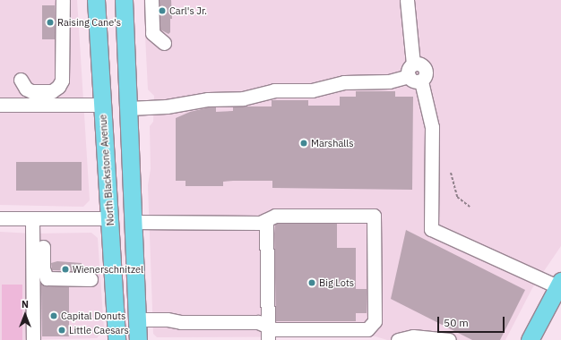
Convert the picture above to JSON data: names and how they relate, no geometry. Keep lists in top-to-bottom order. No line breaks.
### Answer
{"streets":{"main road":["North Blackstone Avenue"]},"places":["Carl's Jr.","Raising Cane's","Marshalls","Wienerschnitzel","Big Lots","Capital Donuts","Little Caesars"],"scale_bar":"50 m","north":"top"}
